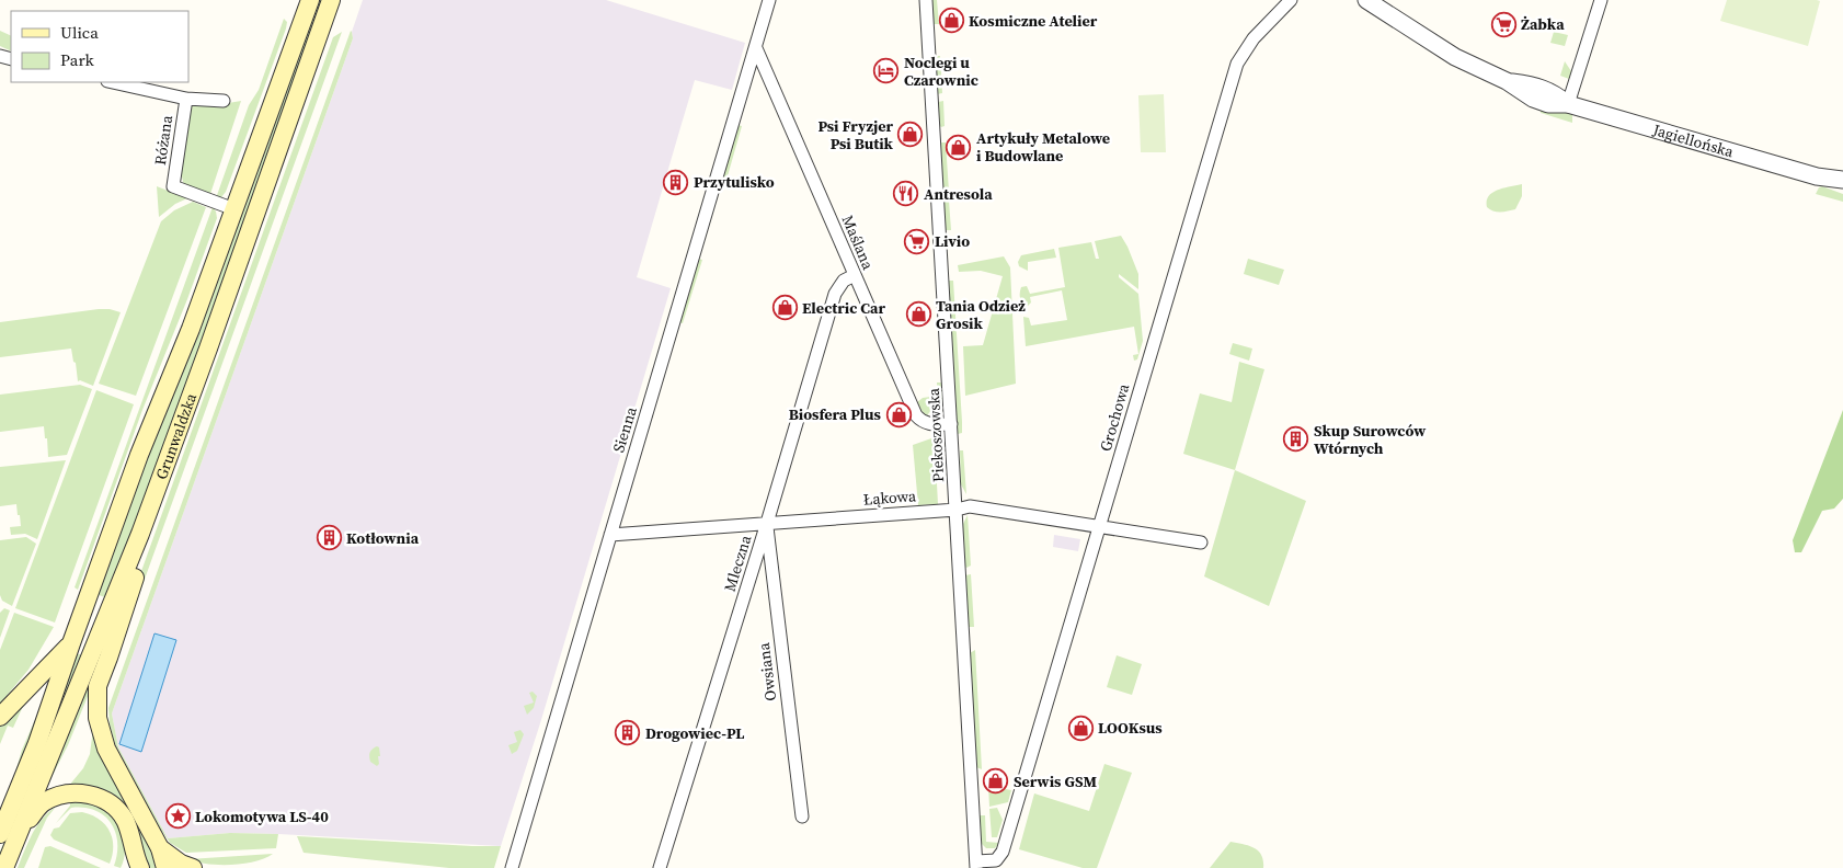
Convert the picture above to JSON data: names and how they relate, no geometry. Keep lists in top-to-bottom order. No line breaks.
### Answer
{"streets":{"main road":["Grunwaldzka"],"street":["Różana","Jagiellońska","Maślana","Grochowa","Sienna","Piekoszowska","Łąkowa","Mleczna","Owsiana"]},"crossings":[["Różana","Grunwaldzka"],["Maślana","Sienna"],["Maślana","Piekoszowska"],["Maślana","Mleczna"],["Grochowa","Piekoszowska"],["Grochowa","Łąkowa"],["Sienna","Łąkowa"],["Piekoszowska","Łąkowa"],["Łąkowa","Mleczna"],["Łąkowa","Owsiana"],["Mleczna","Owsiana"]],"places":{"shop":["Kosmiczne Atelier","Psi Fryzjer Psi Butik","Artykuły Metalowe i Budowlane","Electric Car","Tania Odzież Grosik","Biosfera Plus","LOOKsus","Serwis GSM"],"supermarket":["Żabka","Livio"],"hotel":["Noclegi u Czarownic"],"building":["Przytulisko","Skup Surowców Wtórnych","Kotłownia","Drogowiec-PL"],"restaurant":["Antresola"],"place":["Lokomotywa LS-40"]},"legend":["Ulica","Park"]}
